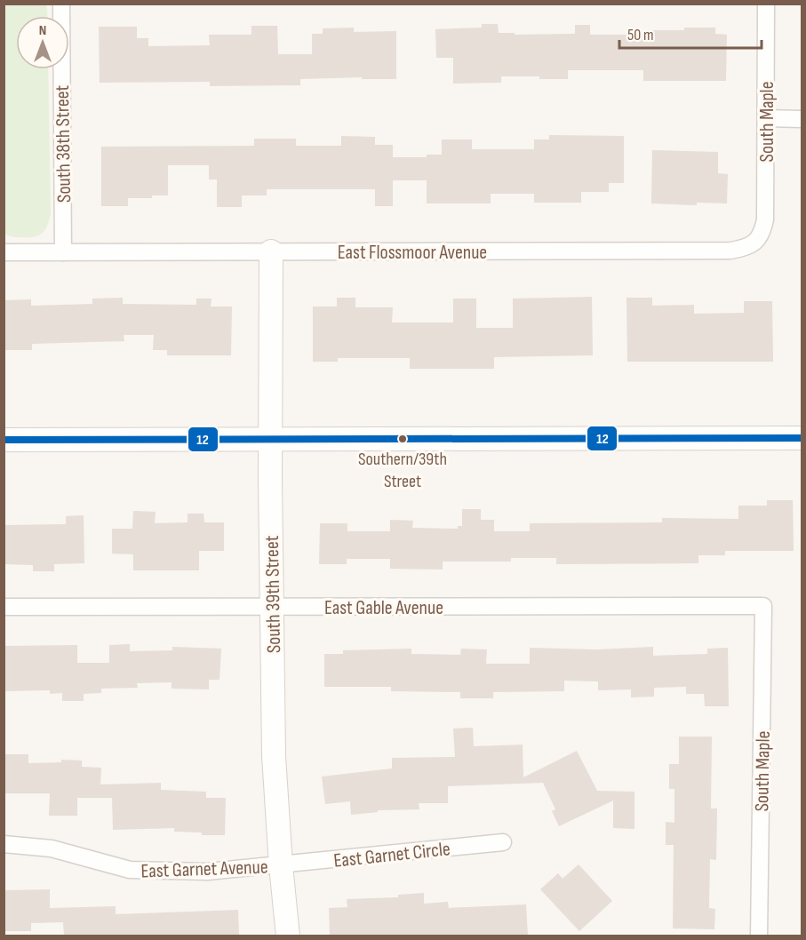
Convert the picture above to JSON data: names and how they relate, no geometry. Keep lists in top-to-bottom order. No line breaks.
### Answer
{"streets":{"main road":["South 39th Street"],"street":["South Maple","South 38th Street","East Flossmoor Avenue","East Gable Avenue","East Garnet Circle","East Garnet Avenue"]},"crossings":[["South Maple","East Flossmoor Avenue"],["South Maple","East Gable Avenue"],["South 38th Street","East Flossmoor Avenue"],["East Flossmoor Avenue","South 39th Street"],["South 39th Street","East Gable Avenue"],["South 39th Street","East Garnet Circle"],["South 39th Street","East Garnet Avenue"],["East Garnet Circle","East Garnet Avenue"]],"places":["Southern/39th Street"],"lines":["transit line 12"],"scale_bar":"50 m","north":"top"}
